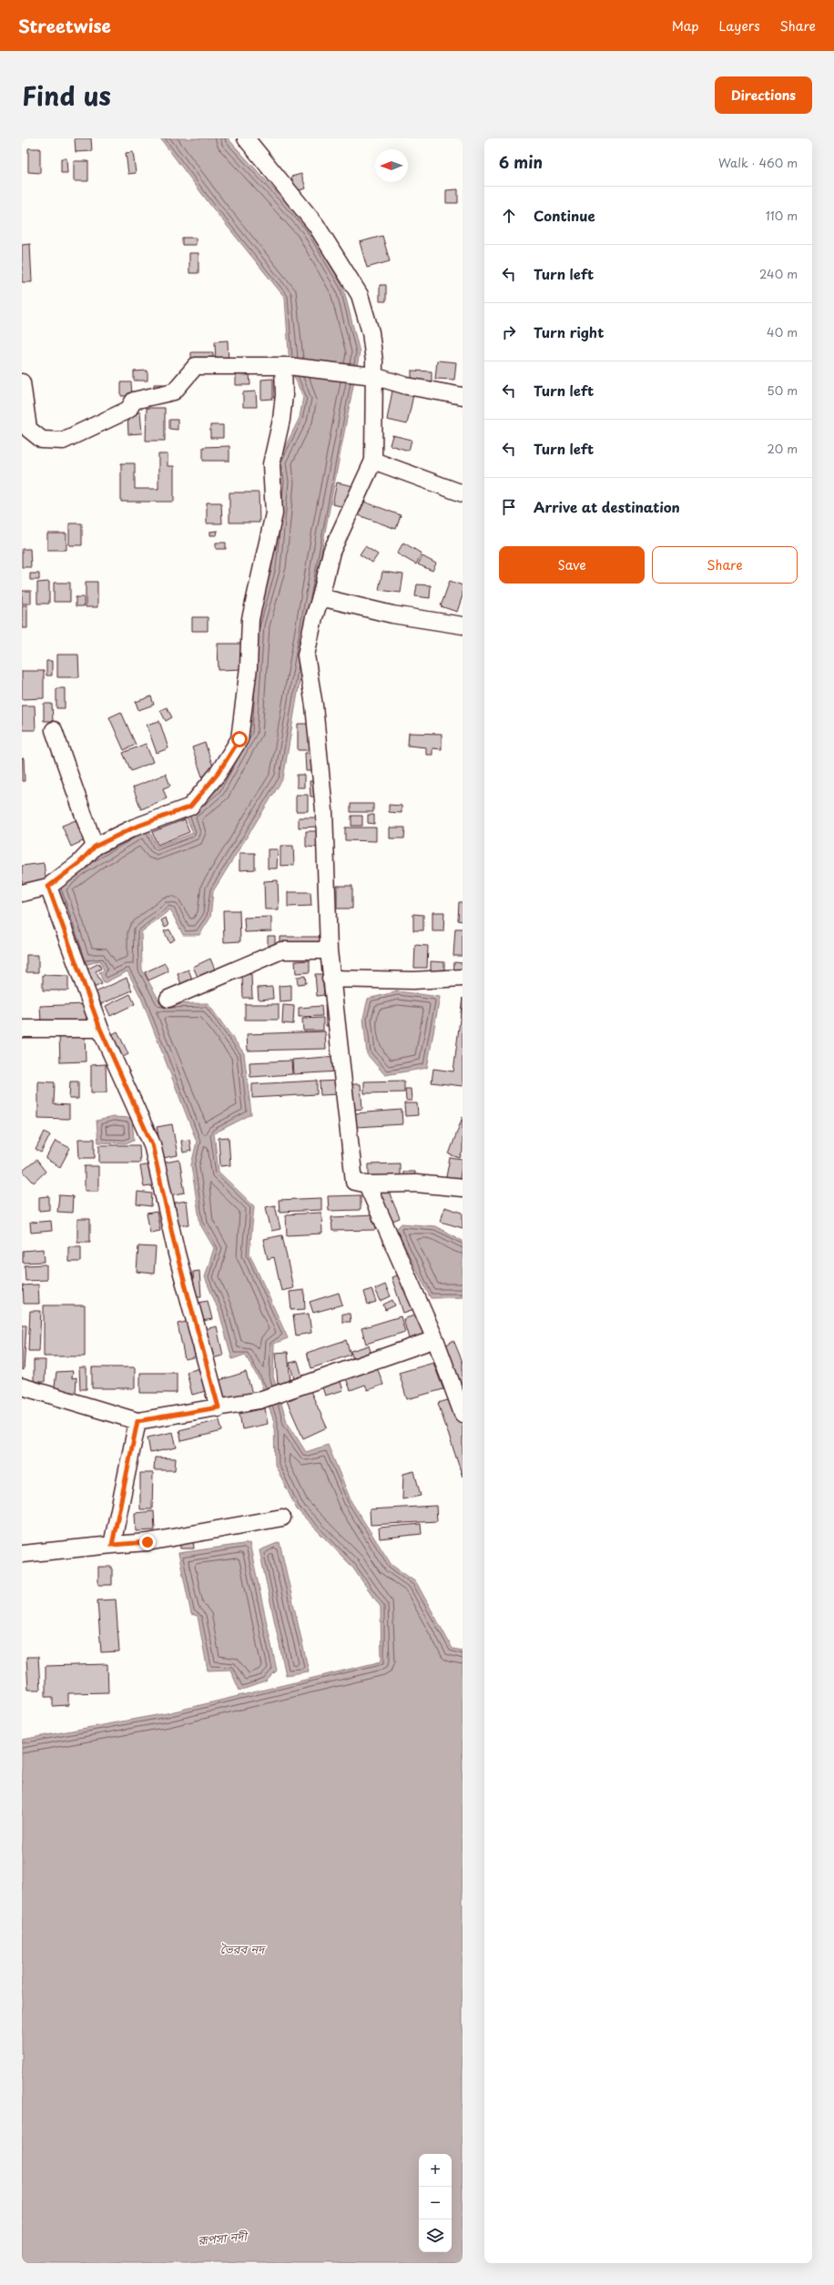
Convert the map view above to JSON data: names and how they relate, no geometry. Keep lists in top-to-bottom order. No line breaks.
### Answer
{"water":["ভৈরব নদ","রূপসা নদী"],"north":"left","page":{"header":"Streetwise","nav":["Map","Layers","Share"],"title":"Find us","buttons":["Directions",["Save","Share"]],"heading":["6 min","Walk · 460 m"],"list":[["Continue","110 m"],["Turn left","240 m"],["Turn right","40 m"],["Turn left","50 m"],["Turn left","20 m"],"Arrive at destination"],"map_buttons":["+","−"]}}
